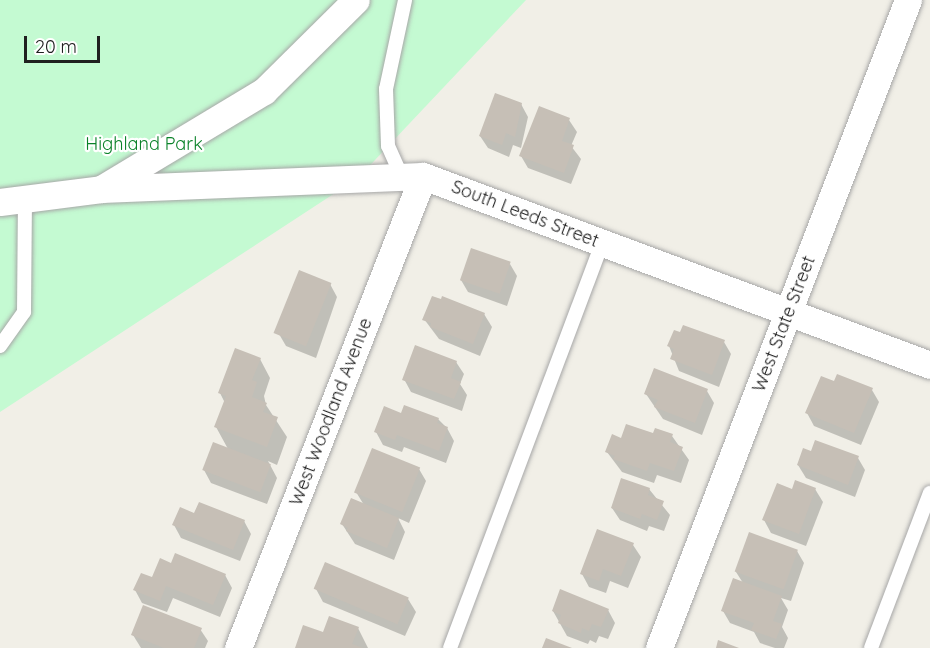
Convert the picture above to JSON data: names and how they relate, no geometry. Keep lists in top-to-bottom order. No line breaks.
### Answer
{"streets":{"street":["South Leeds Street","West State Street","West Woodland Avenue"]},"crossings":[["South Leeds Street","West State Street"],["South Leeds Street","West Woodland Avenue"]],"parks":["Highland Park"],"scale_bar":"20 m"}
